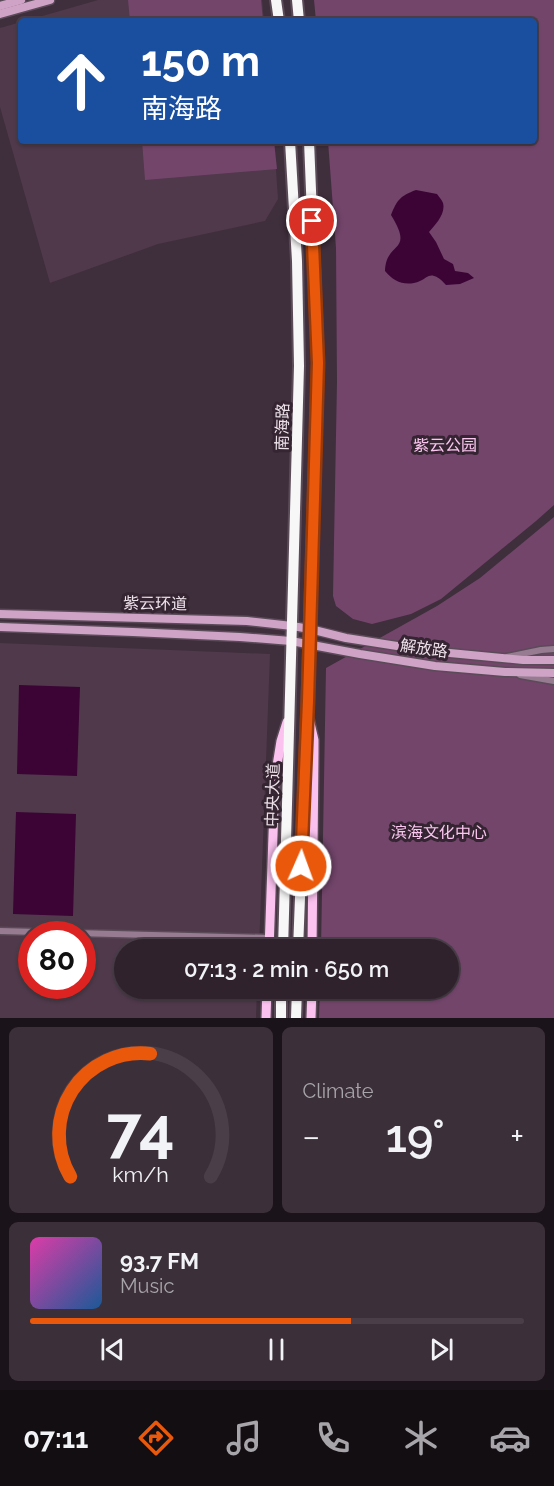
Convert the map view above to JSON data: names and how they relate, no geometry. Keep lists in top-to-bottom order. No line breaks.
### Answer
{"streets":{"highway":["南海路","中央大道"],"street":["紫云环道","解放路"]},"crossings":[["南海路","紫云环道"],["南海路","解放路"],["南海路","中央大道"],["紫云环道","解放路"]],"parks":["紫云公园","滨海文化中心"],"page":{"turn":["150 m","南海路"],"limit":"80","trip":"07:13 · 2 min · 650 m","tile":"Climate","heat":["−","19°","+"],"song":["93.7 FM","Music"],"tabs":"07:11","gauge":["74","km/h"]}}
